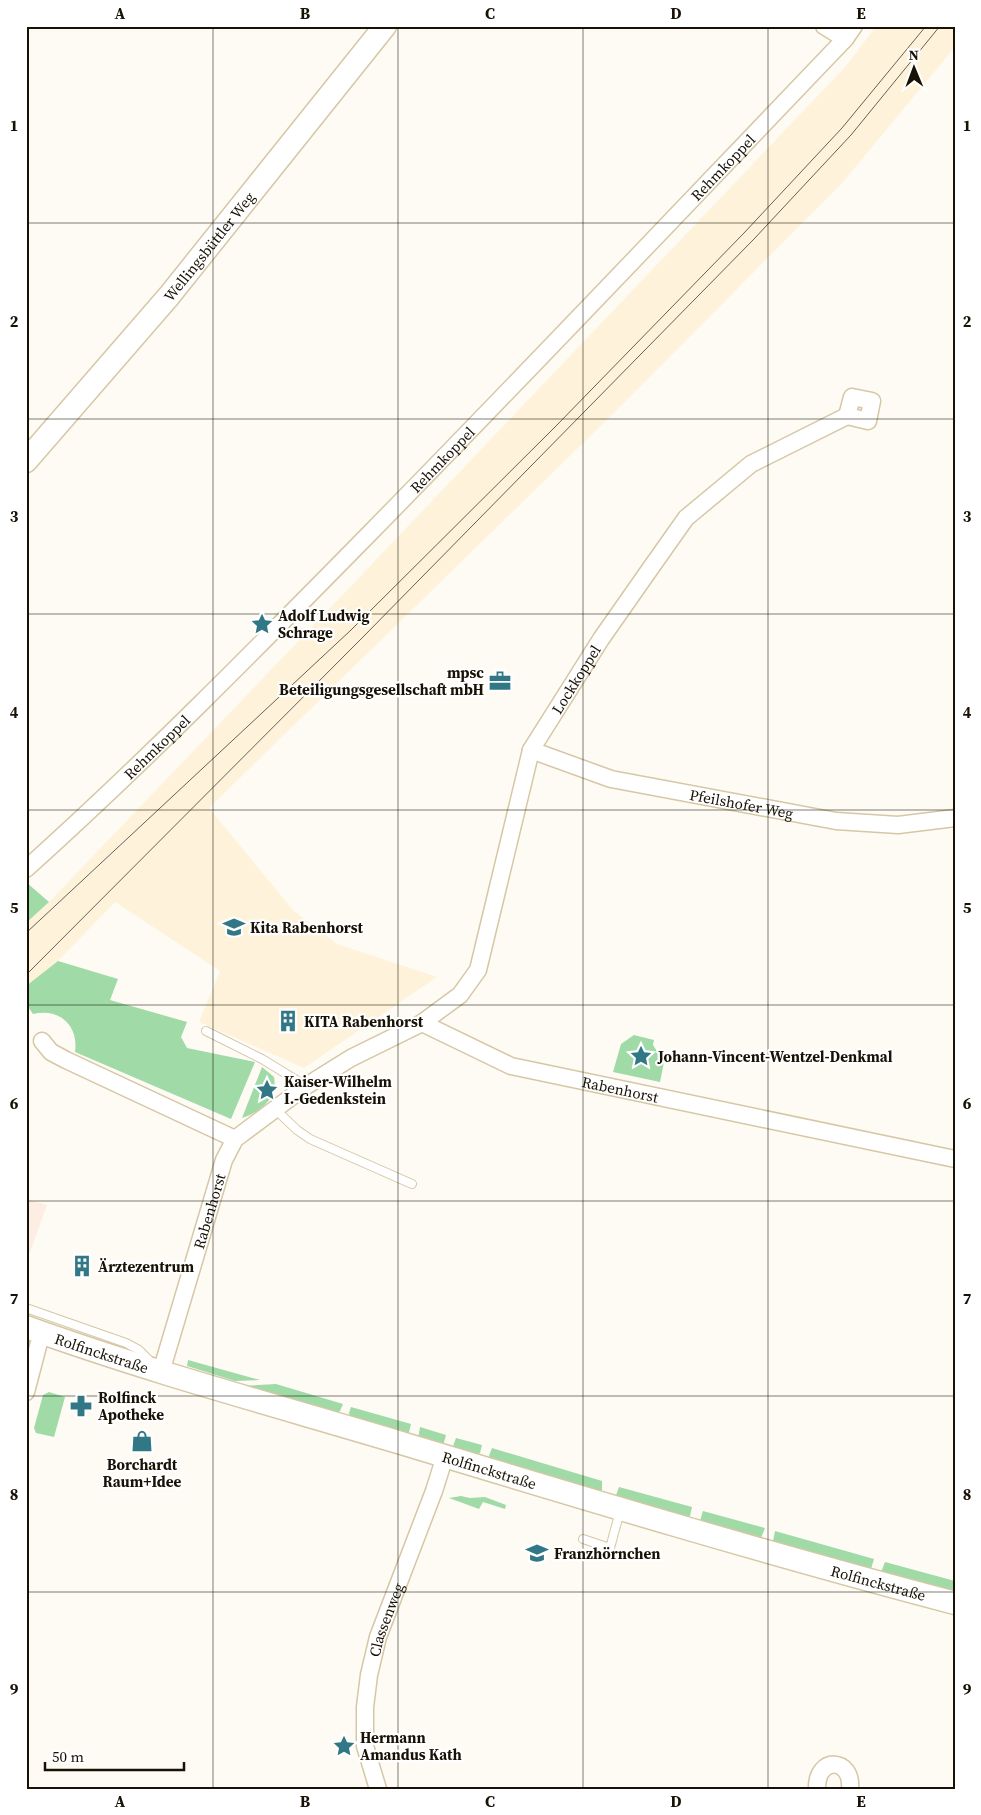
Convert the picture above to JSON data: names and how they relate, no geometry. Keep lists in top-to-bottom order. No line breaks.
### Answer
{"streets":{"main road":["Wellingsbüttler Weg","Rolfinckstraße"],"street":["Rehmkoppel","Lockkoppel","Pfeilshofer Weg","Rabenhorst","Classenweg"]},"crossings":[["Lockkoppel","Pfeilshofer Weg"],["Lockkoppel","Rabenhorst"],["Rabenhorst","Rolfinckstraße"],["Rolfinckstraße","Classenweg"]],"places":{"place":["Adolf Ludwig Schrage","Johann-Vincent-Wentzel-Denkmal","Kaiser-Wilhelm I.-Gedenkstein","Hermann Amandus Kath"],"office":["mpsc Beteiligungsgesellschaft mbH"],"school or university":["Kita Rabenhorst","Franzhörnchen"],"building":["KITA Rabenhorst","Ärztezentrum"],"pharmacy":["Rolfinck Apotheke"],"shop":["Borchardt Raum+Idee"]},"scale_bar":"50 m","north":"top","grid":{"columns":["A","B","C","D","E"],"rows":["1","2","3","4","5","6","7","8","9"]}}
